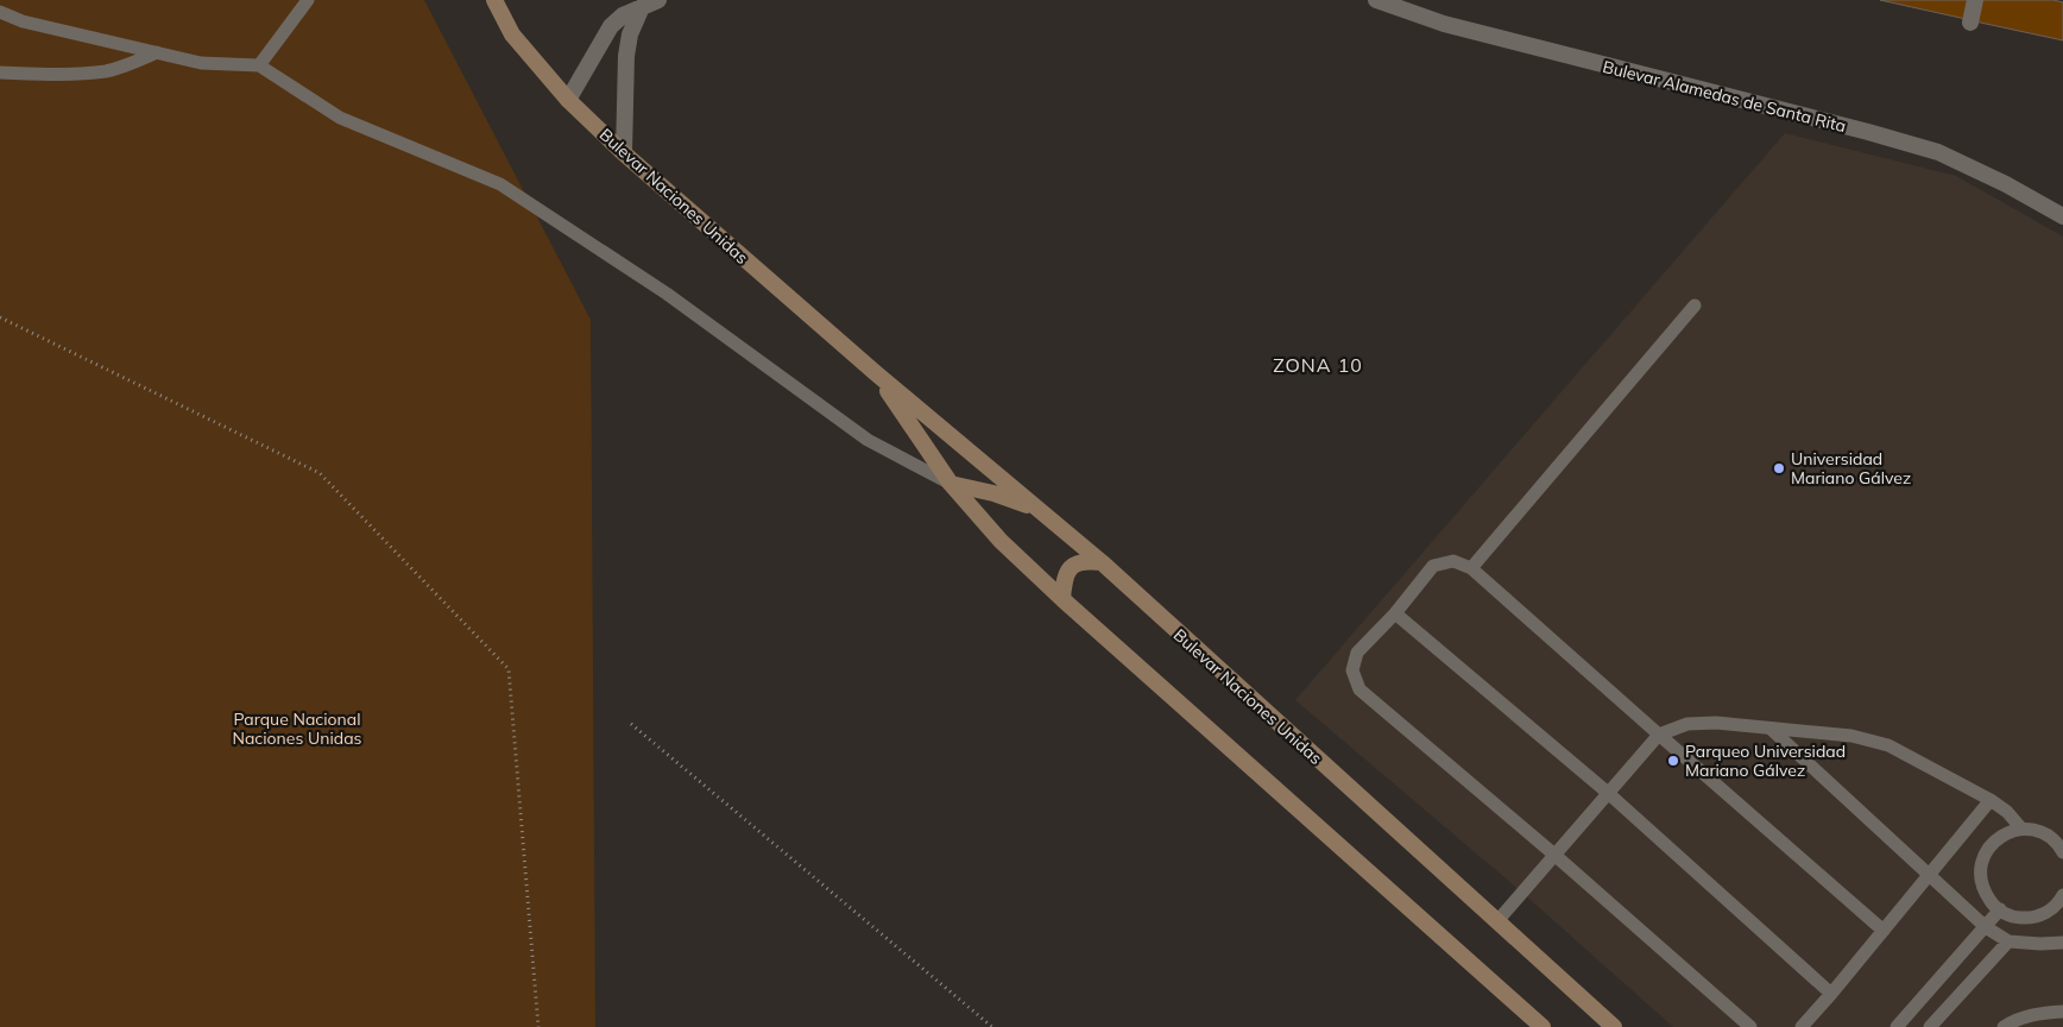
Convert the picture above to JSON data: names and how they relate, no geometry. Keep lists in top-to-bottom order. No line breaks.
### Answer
{"streets":{"main road":["Bulevar Naciones Unidas"],"street":["Bulevar Alamedas de Santa Rita"]},"districts":["ZONA 10"],"parks":["Parque Nacional Naciones Unidas"],"places":["Universidad Mariano Gálvez","Parqueo Universidad Mariano Gálvez"]}
